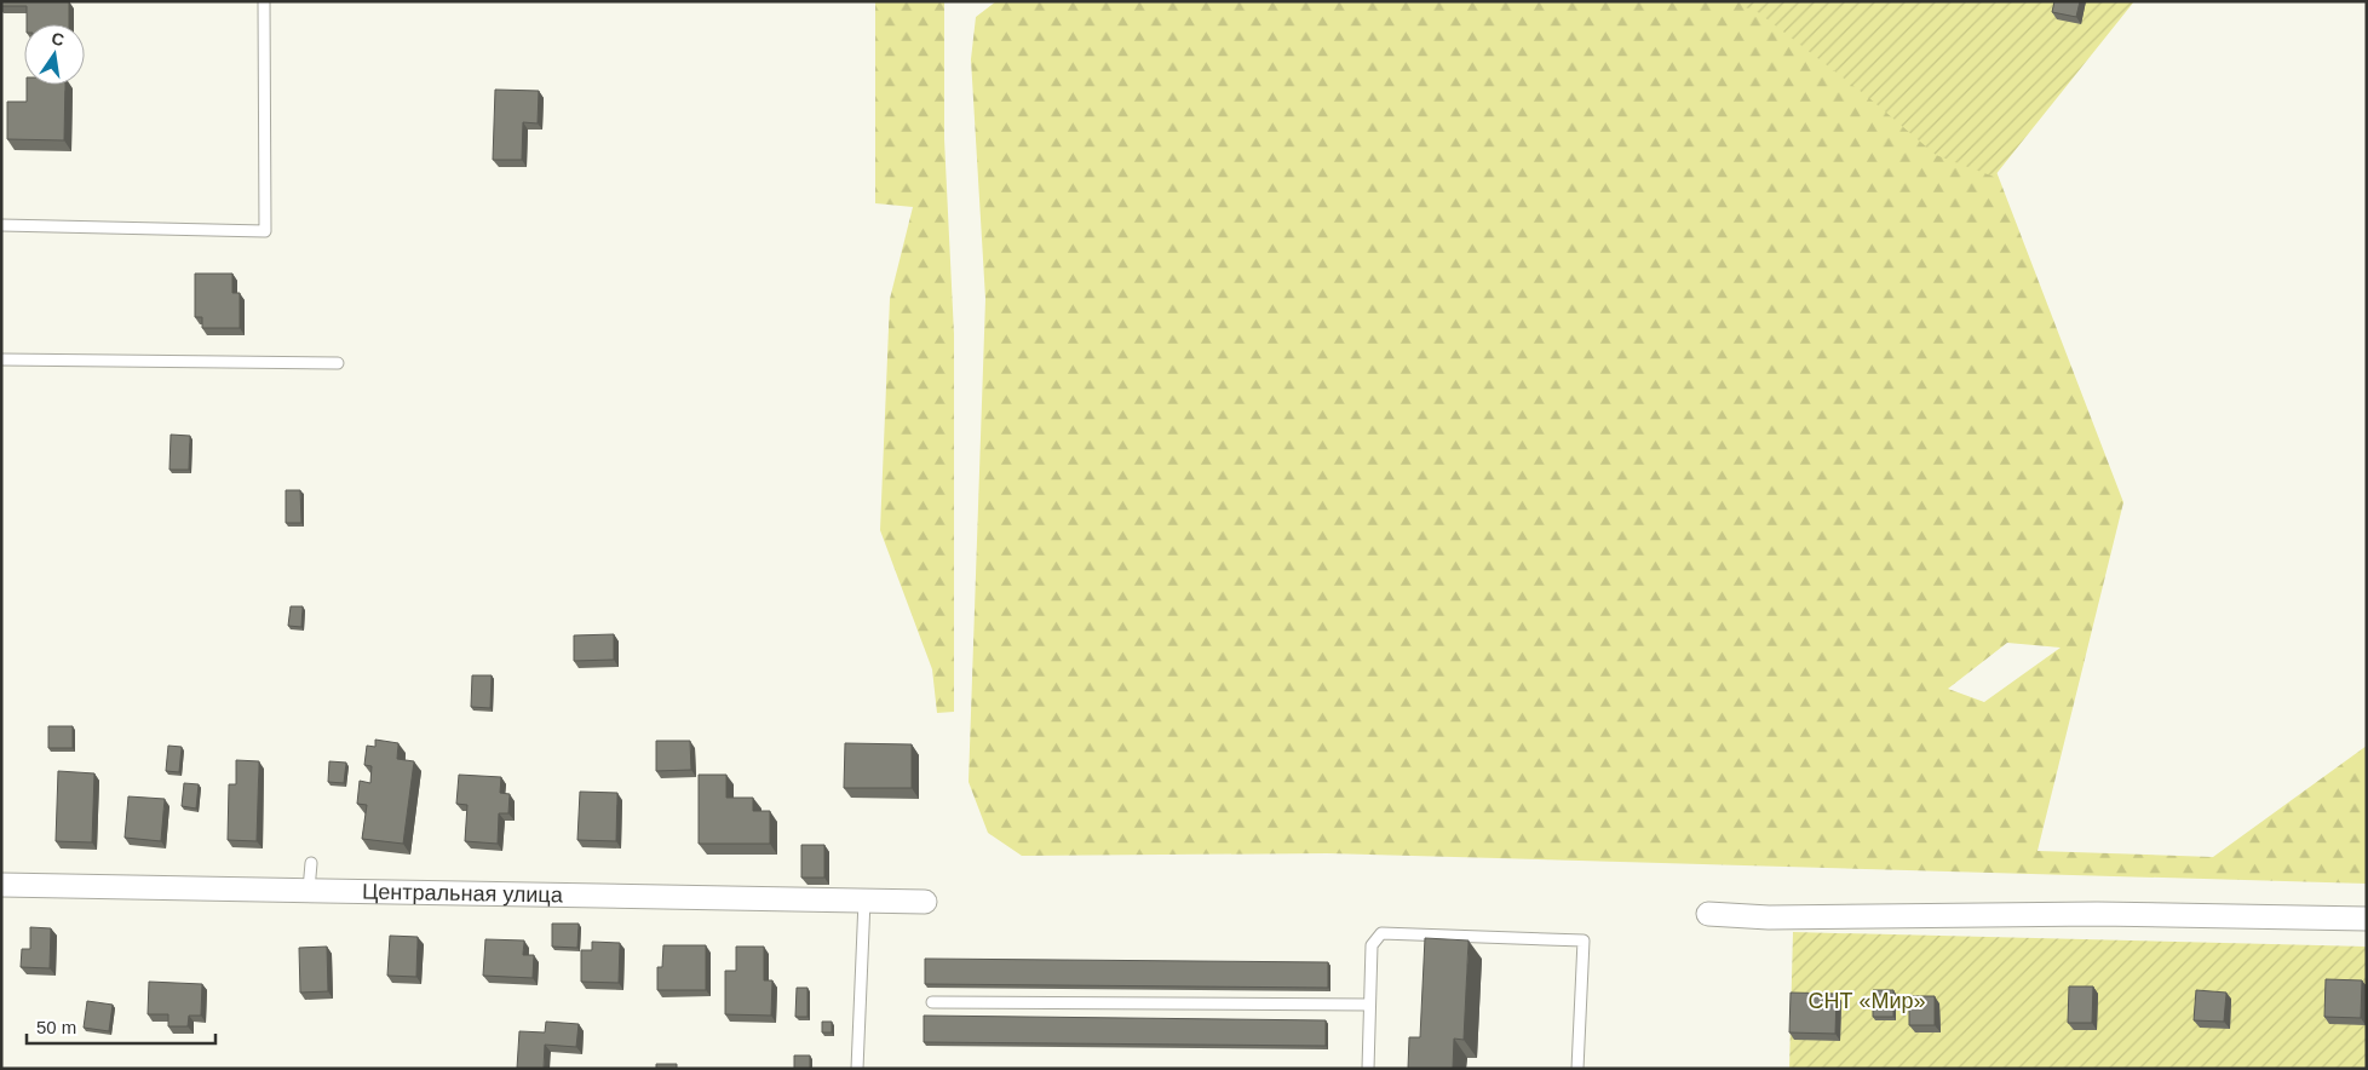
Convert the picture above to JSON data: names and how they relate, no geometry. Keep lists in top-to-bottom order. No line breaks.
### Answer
{"streets":{"street":["Центральная улица"]},"parks":["СНТ «Мир»"],"scale_bar":"50 m","north":"top"}
